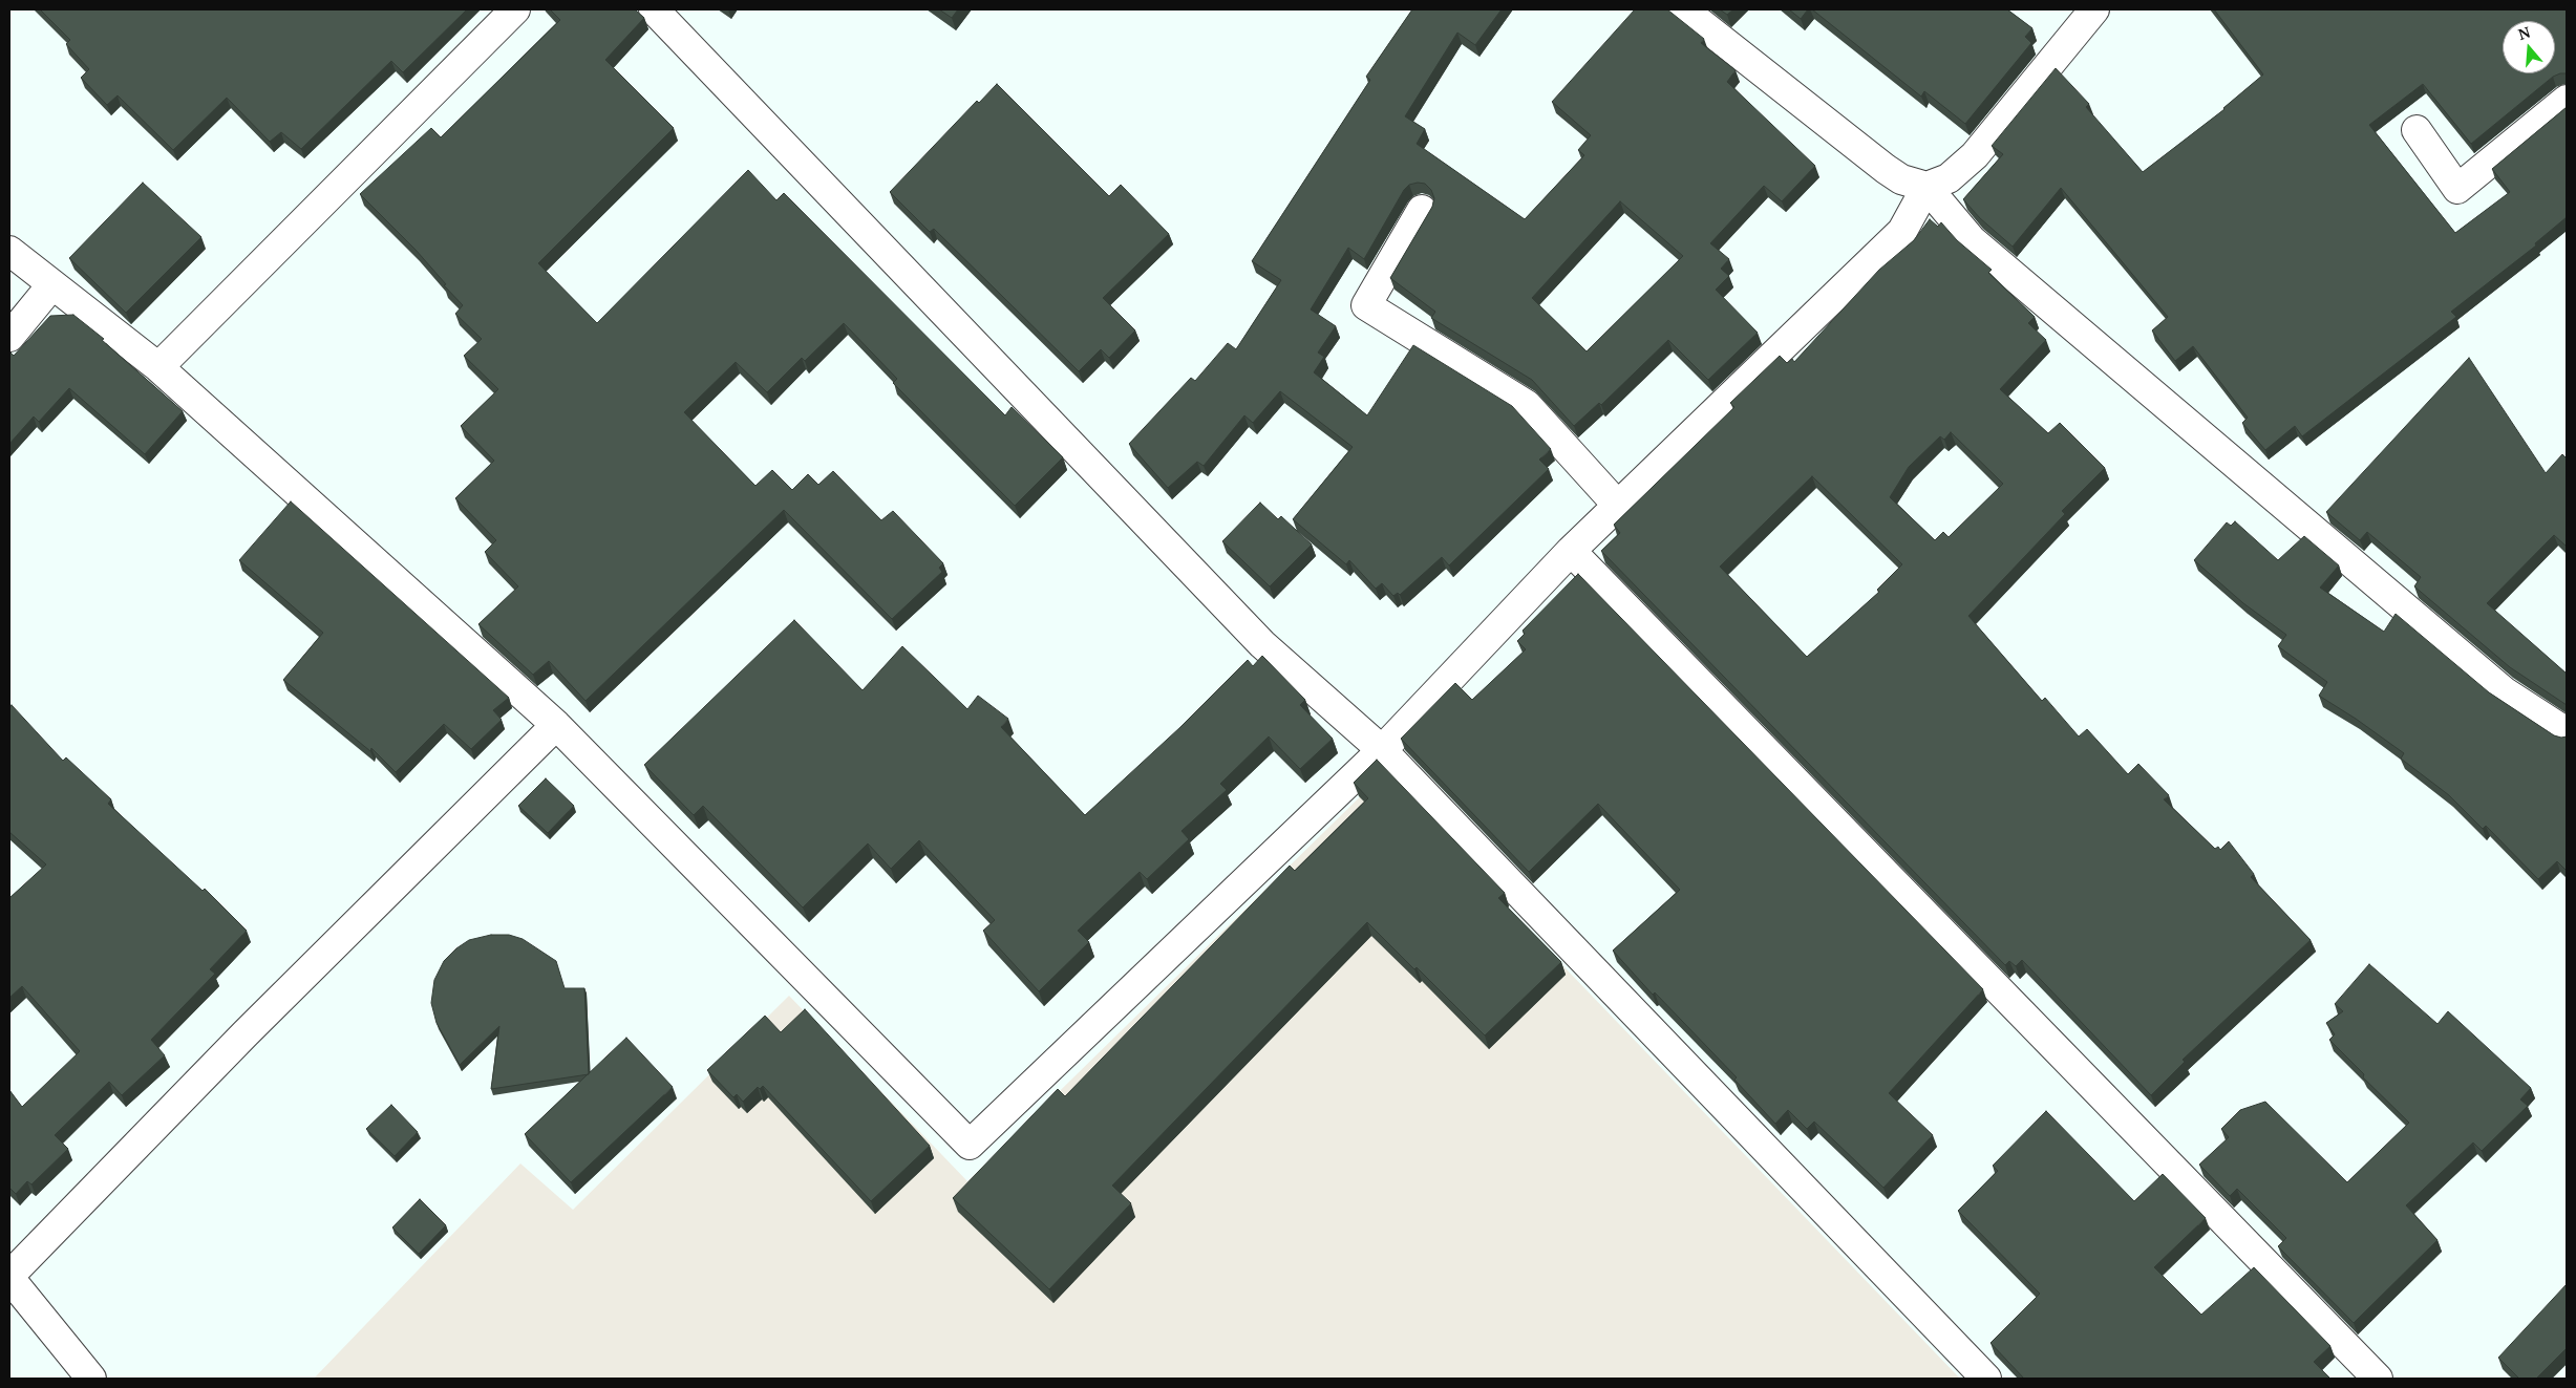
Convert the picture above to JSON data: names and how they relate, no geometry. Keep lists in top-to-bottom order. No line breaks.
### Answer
{"north":"top"}
